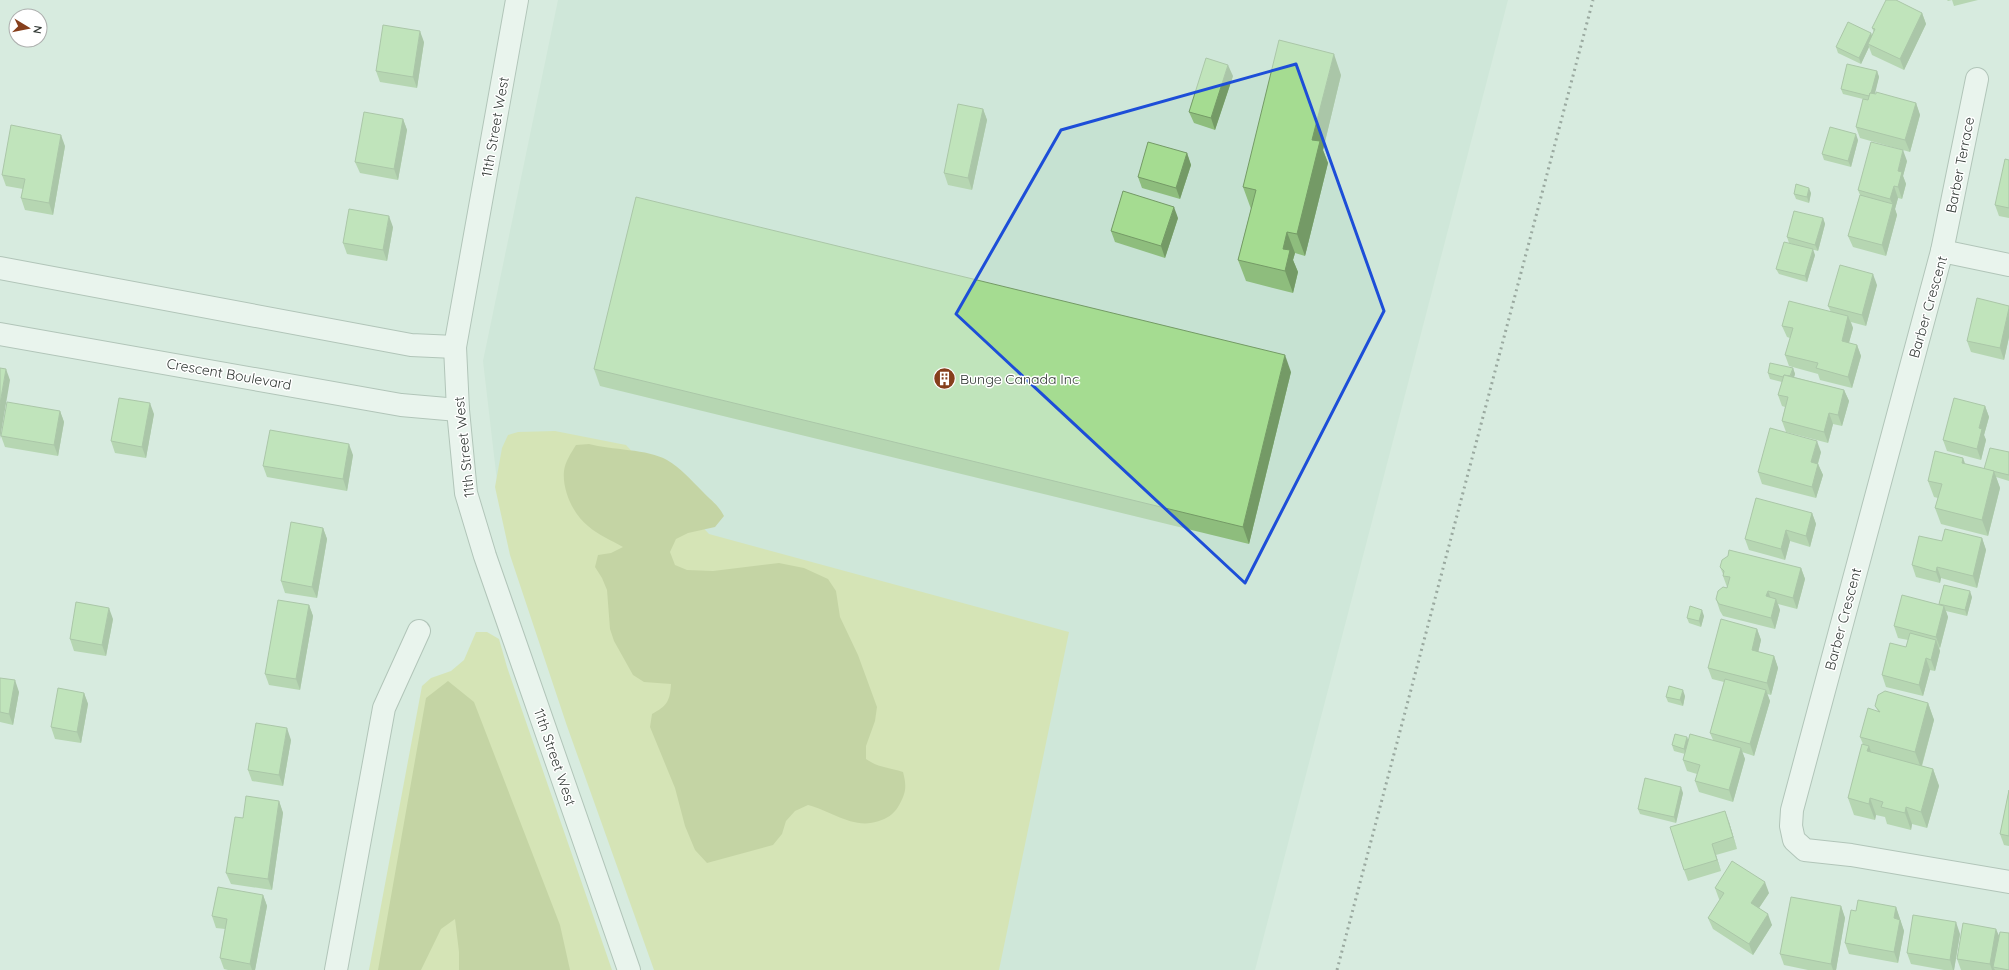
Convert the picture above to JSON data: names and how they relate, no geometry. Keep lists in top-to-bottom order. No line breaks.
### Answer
{"streets":{"street":["11th Street West","Barber Terrace","Barber Crescent","Crescent Boulevard"]},"crossings":[["11th Street West","Crescent Boulevard"],["Barber Terrace","Barber Crescent"]],"places":{"building":["Bunge Canada Inc"]},"north":"right"}
